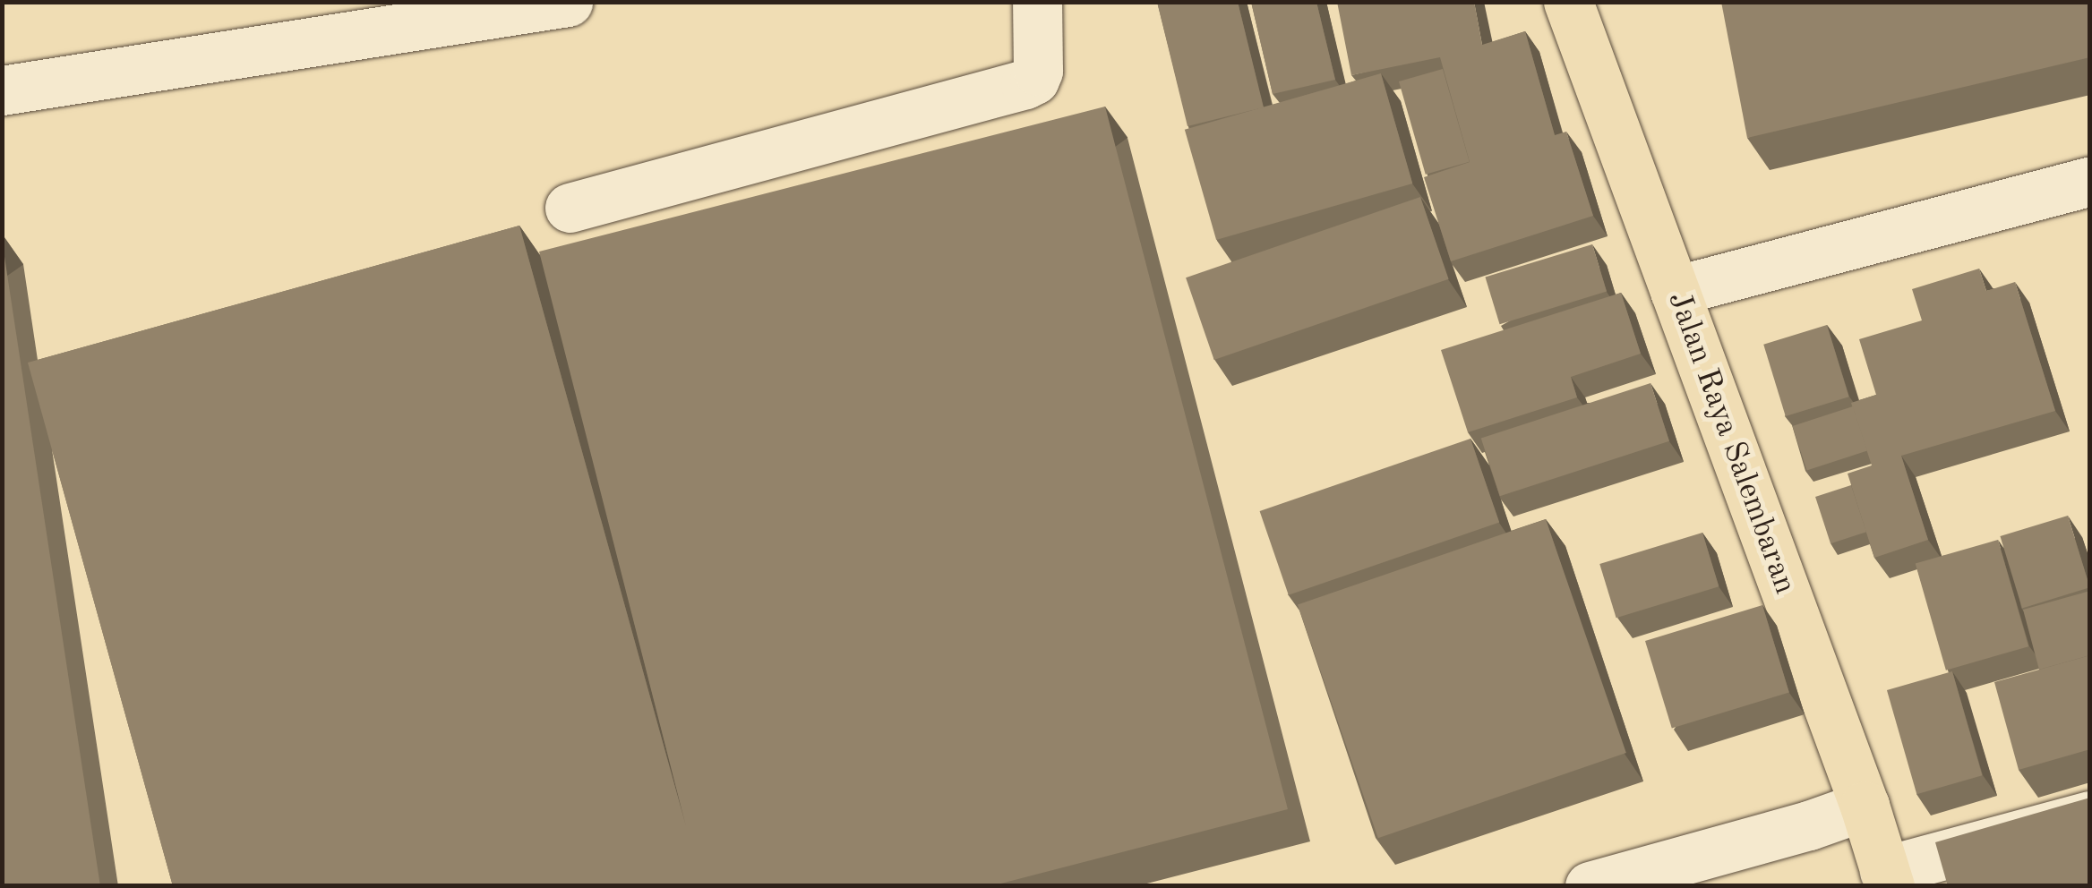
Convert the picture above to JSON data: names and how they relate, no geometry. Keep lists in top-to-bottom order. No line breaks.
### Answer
{"streets":{"main road":["Jalan Raya Salembaran"]}}
